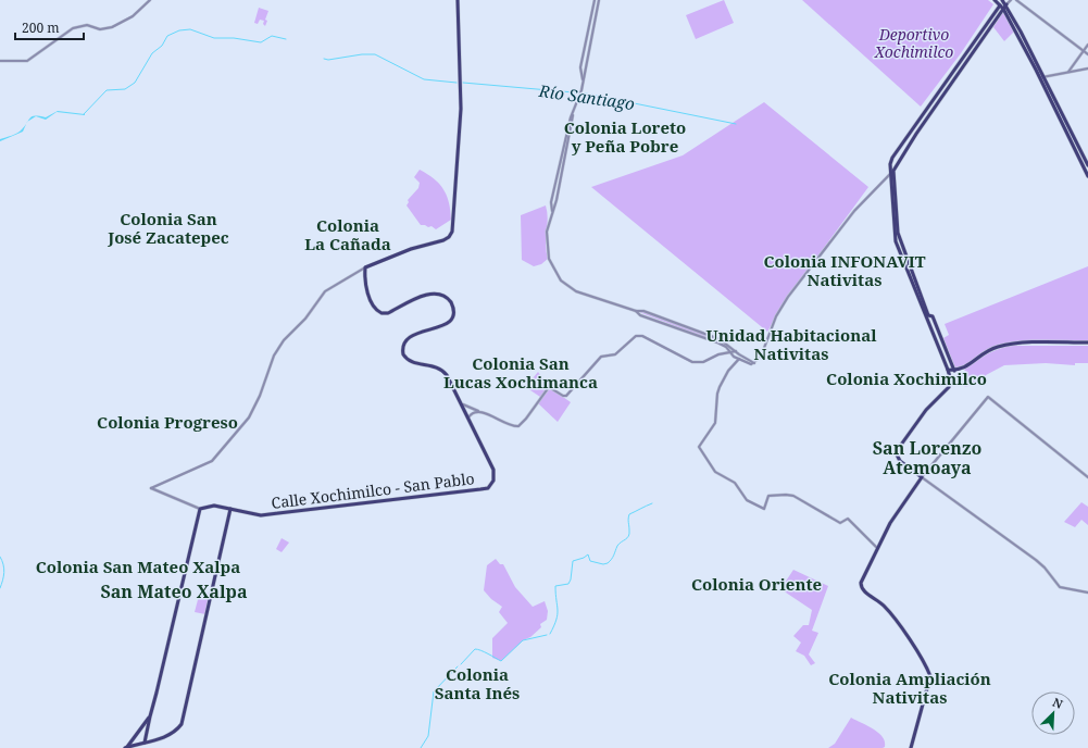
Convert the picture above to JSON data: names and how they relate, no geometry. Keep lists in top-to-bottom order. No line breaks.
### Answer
{"streets":{"main road":["Calle Xochimilco - San Pablo"]},"districts":["Colonia Loreto y Peña Pobre","Colonia San José Zacatepec","Colonia La Cañada","Colonia INFONAVIT Nativitas","Unidad Habitacional Nativitas","Colonia San Lucas Xochimanca","Colonia Xochimilco","Colonia Progreso","San Lorenzo Atemoaya","Colonia San Mateo Xalpa","Colonia Oriente","San Mateo Xalpa","Colonia Santa Inés","Colonia Ampliación Nativitas"],"water":["Río Santiago"],"parks":["Deportivo Xochimilco"],"scale_bar":"200 m","north":"top right"}
